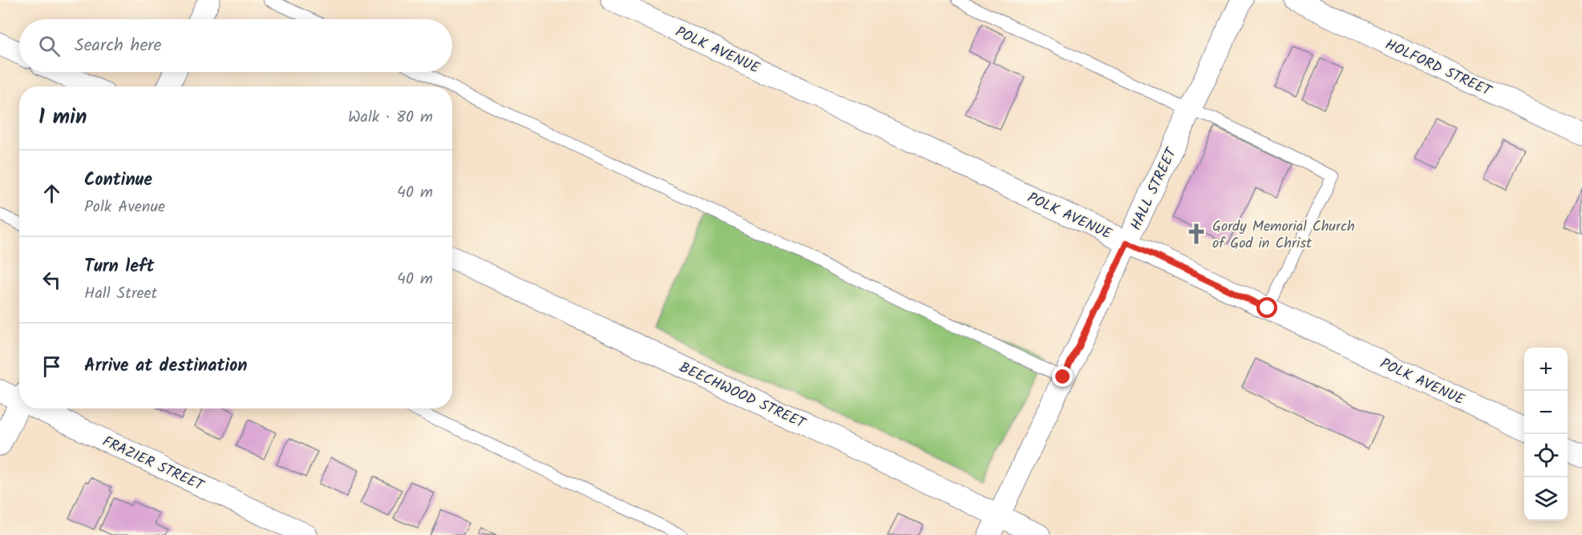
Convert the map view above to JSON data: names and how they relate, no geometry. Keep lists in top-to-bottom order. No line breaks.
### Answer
{"streets":{"street":["POLK AVENUE","HOLFORD STREET","HALL STREET","BEECHWOOD STREET","FRAZIER STREET"]},"crossings":[["POLK AVENUE","HALL STREET"],["HALL STREET","BEECHWOOD STREET"]],"places":{"church":["Gordy Memorial Church of God in Christ"]},"page":{"search":"Search here","heading":["1 min","Walk · 80 m"],"list":[["Continue","Polk Avenue","40 m"],["Turn left","Hall Street","40 m"],"Arrive at destination"],"map_buttons":["+","−"]}}
